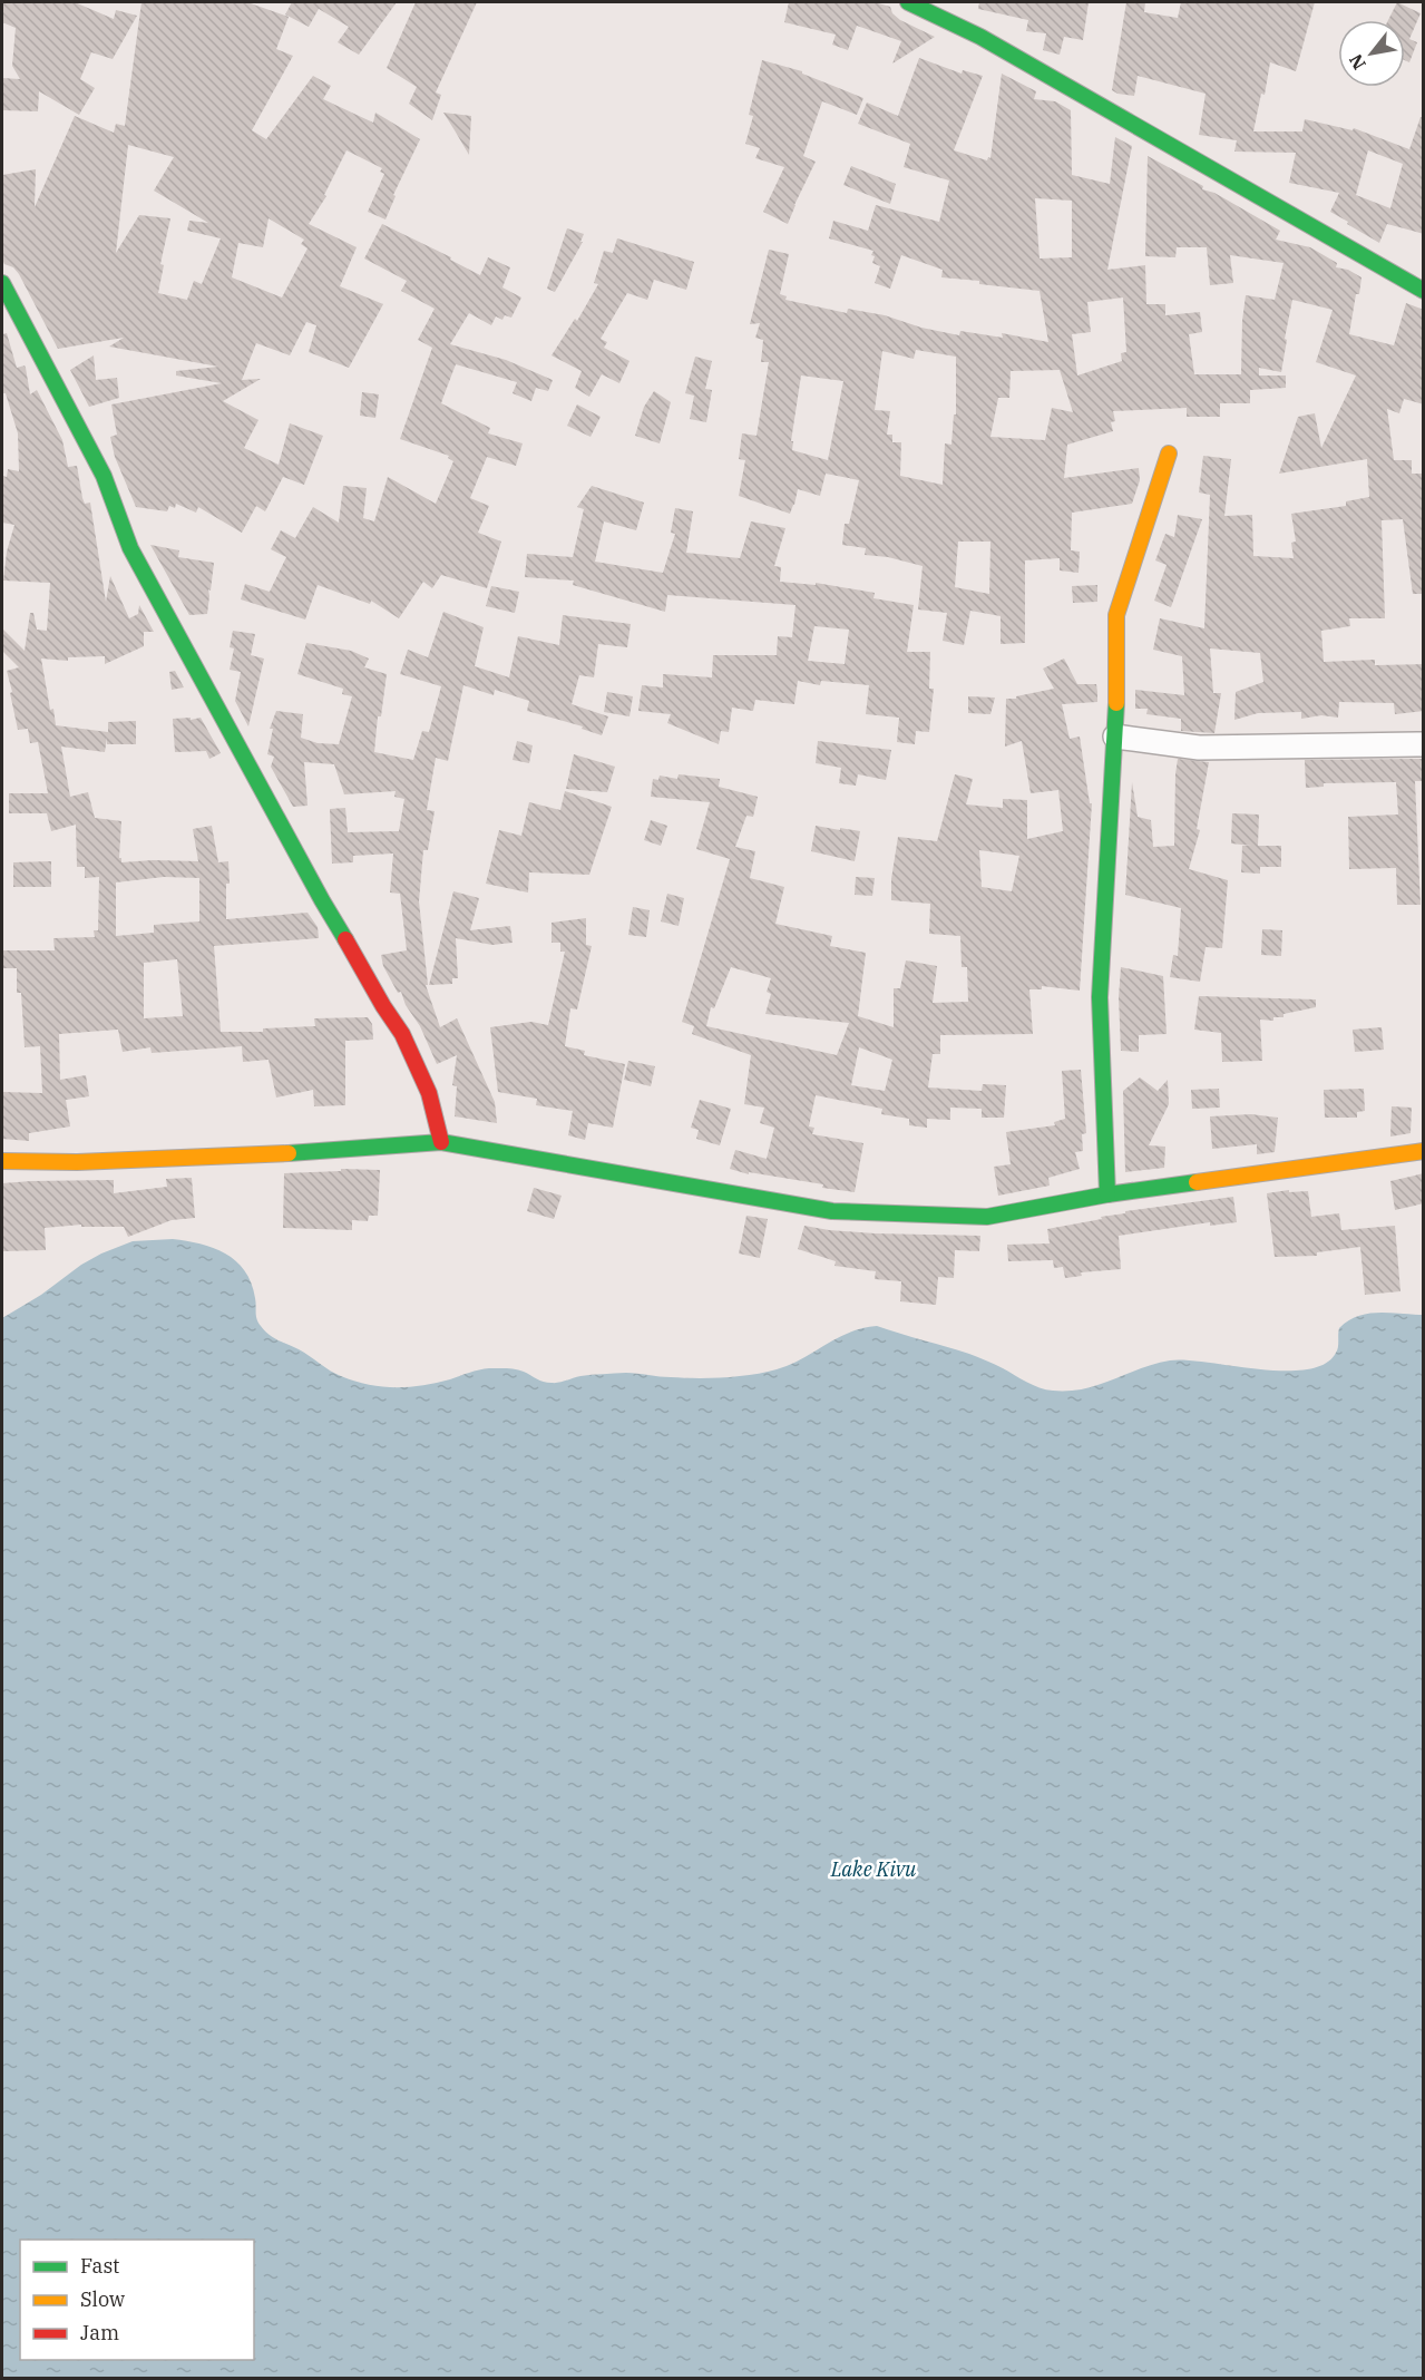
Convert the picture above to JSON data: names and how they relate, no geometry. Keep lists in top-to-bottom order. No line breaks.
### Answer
{"water":["Lake Kivu"],"legend":["Fast","Slow","Jam"],"north":"bottom left"}
